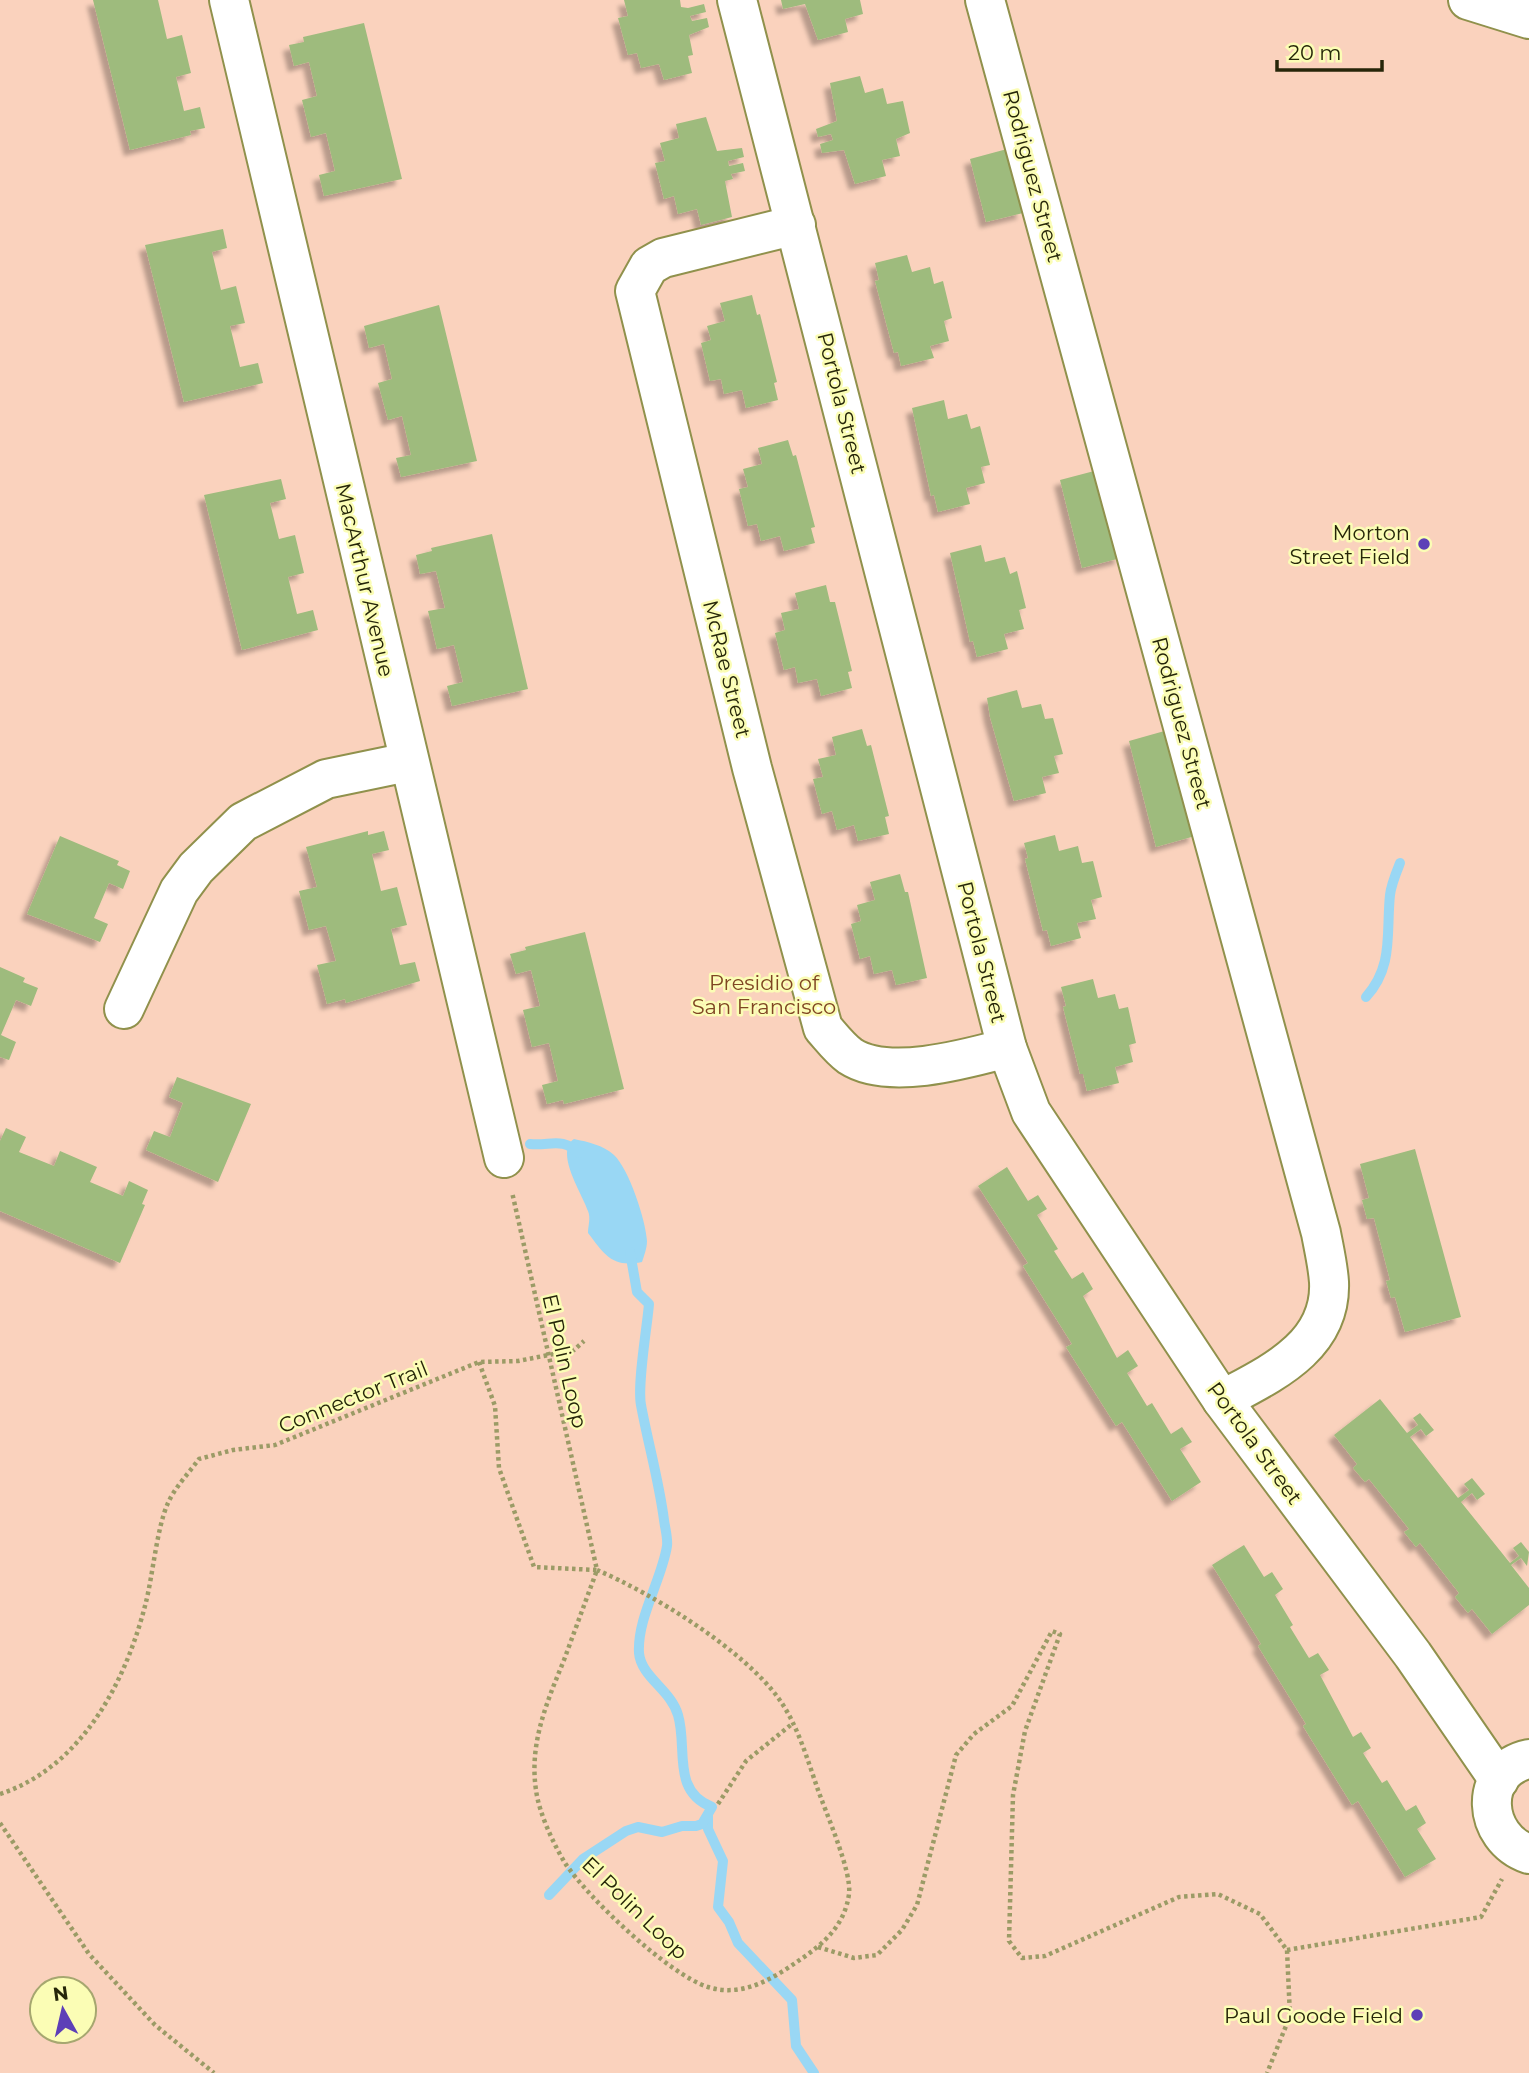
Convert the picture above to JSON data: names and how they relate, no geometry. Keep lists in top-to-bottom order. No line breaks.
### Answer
{"streets":{"street":["Rodriguez Street","Portola Street","MacArthur Avenue","McRae Street"],"path":["El Polin Loop","Connector Trail"]},"crossings":[["Rodriguez Street","Portola Street"],["Portola Street","McRae Street"],["MacArthur Avenue","El Polin Loop"],["El Polin Loop","Connector Trail"]],"parks":["Presidio of San Francisco"],"places":["Morton Street Field","Paul Goode Field"],"scale_bar":"20 m","north":"top"}
